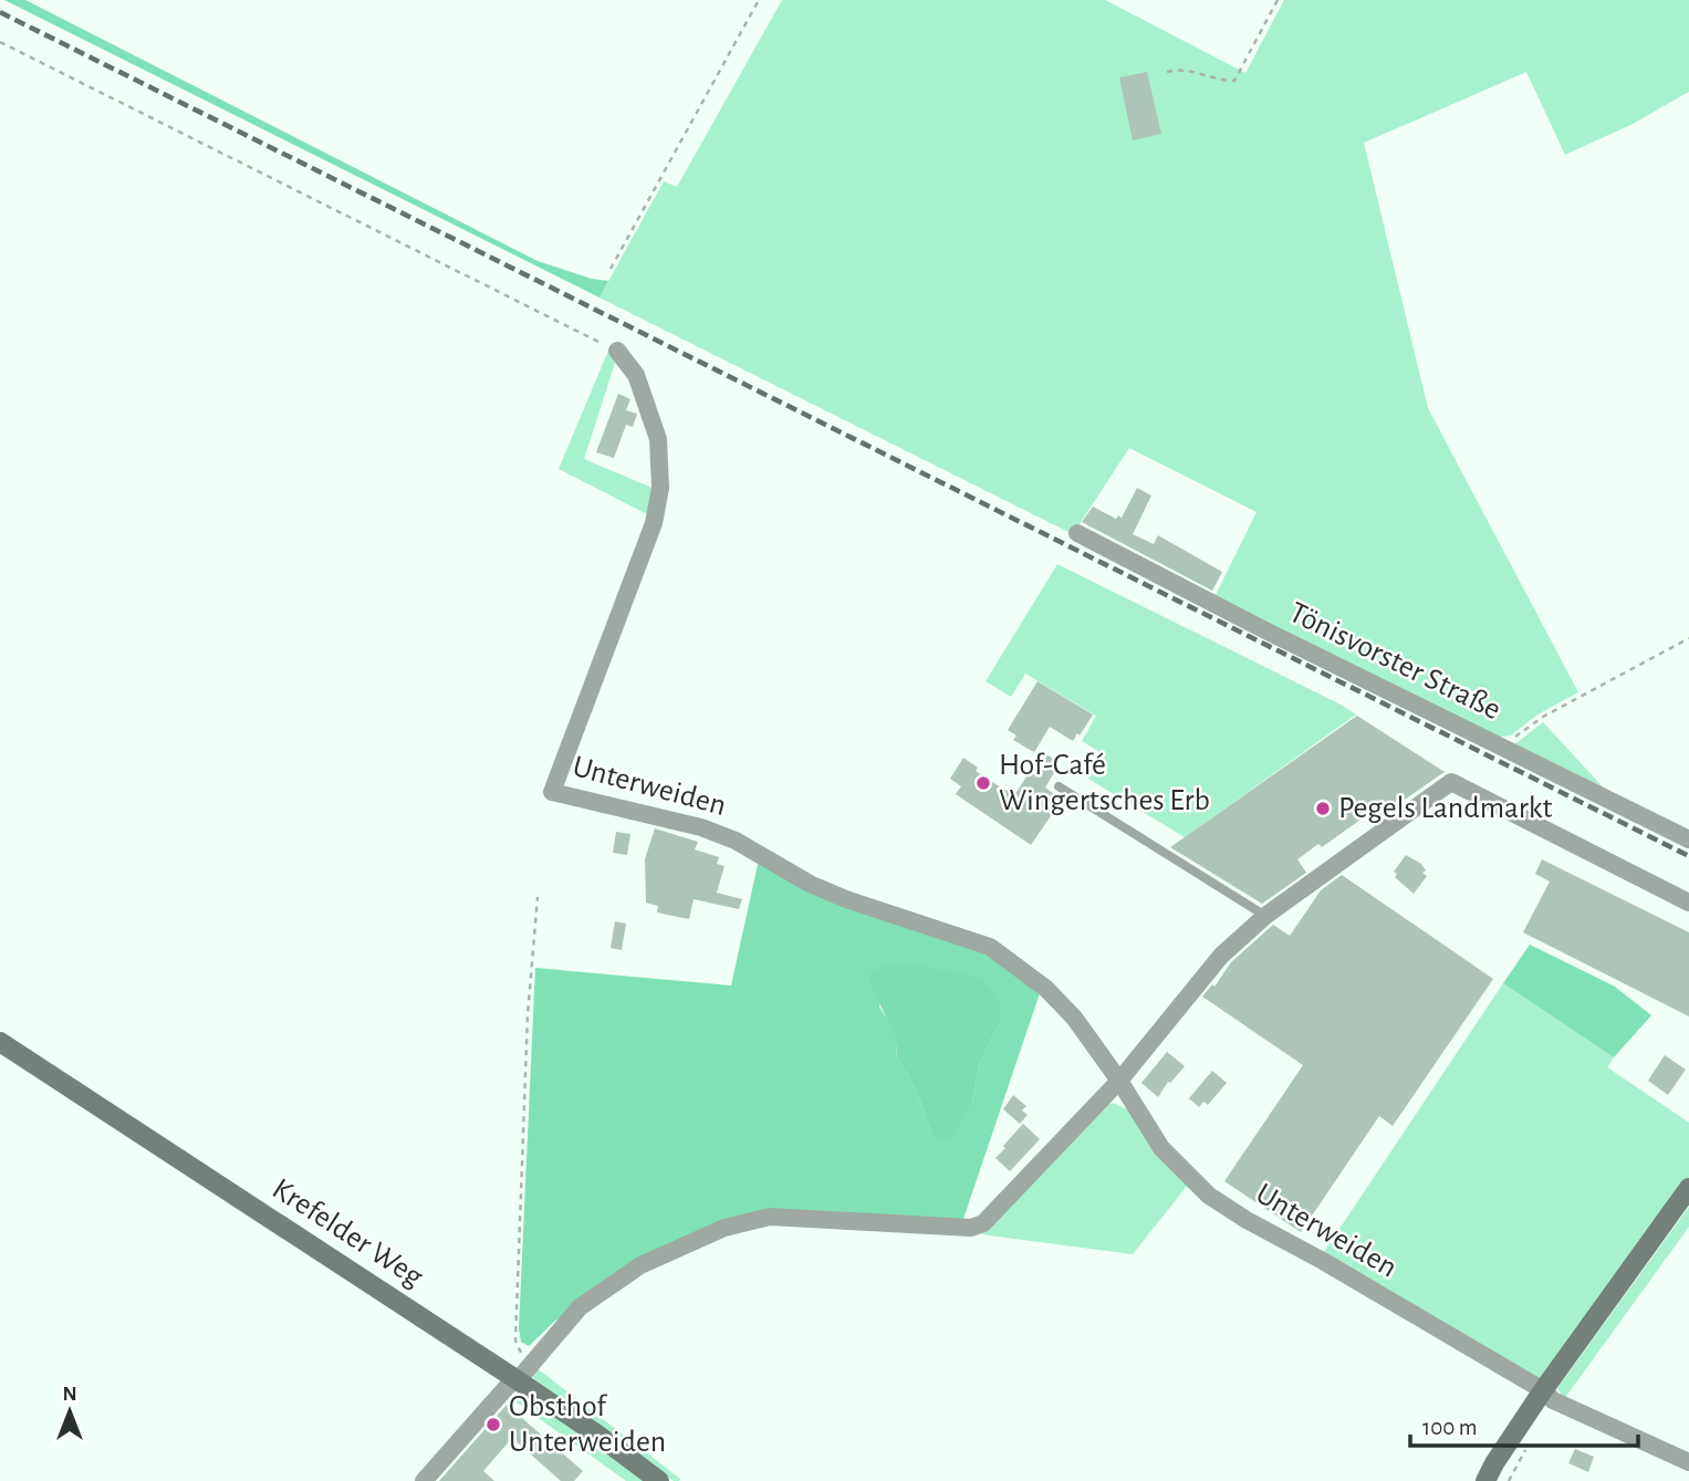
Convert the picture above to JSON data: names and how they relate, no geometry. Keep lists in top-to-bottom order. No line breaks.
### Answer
{"streets":{"street":["Tönisvorster Straße","Unterweiden","Krefelder Weg"]},"places":["Hof-Café Wingertsches Erb","Pegels Landmarkt","Obsthof Unterweiden"],"scale_bar":"100 m","north":"top"}
